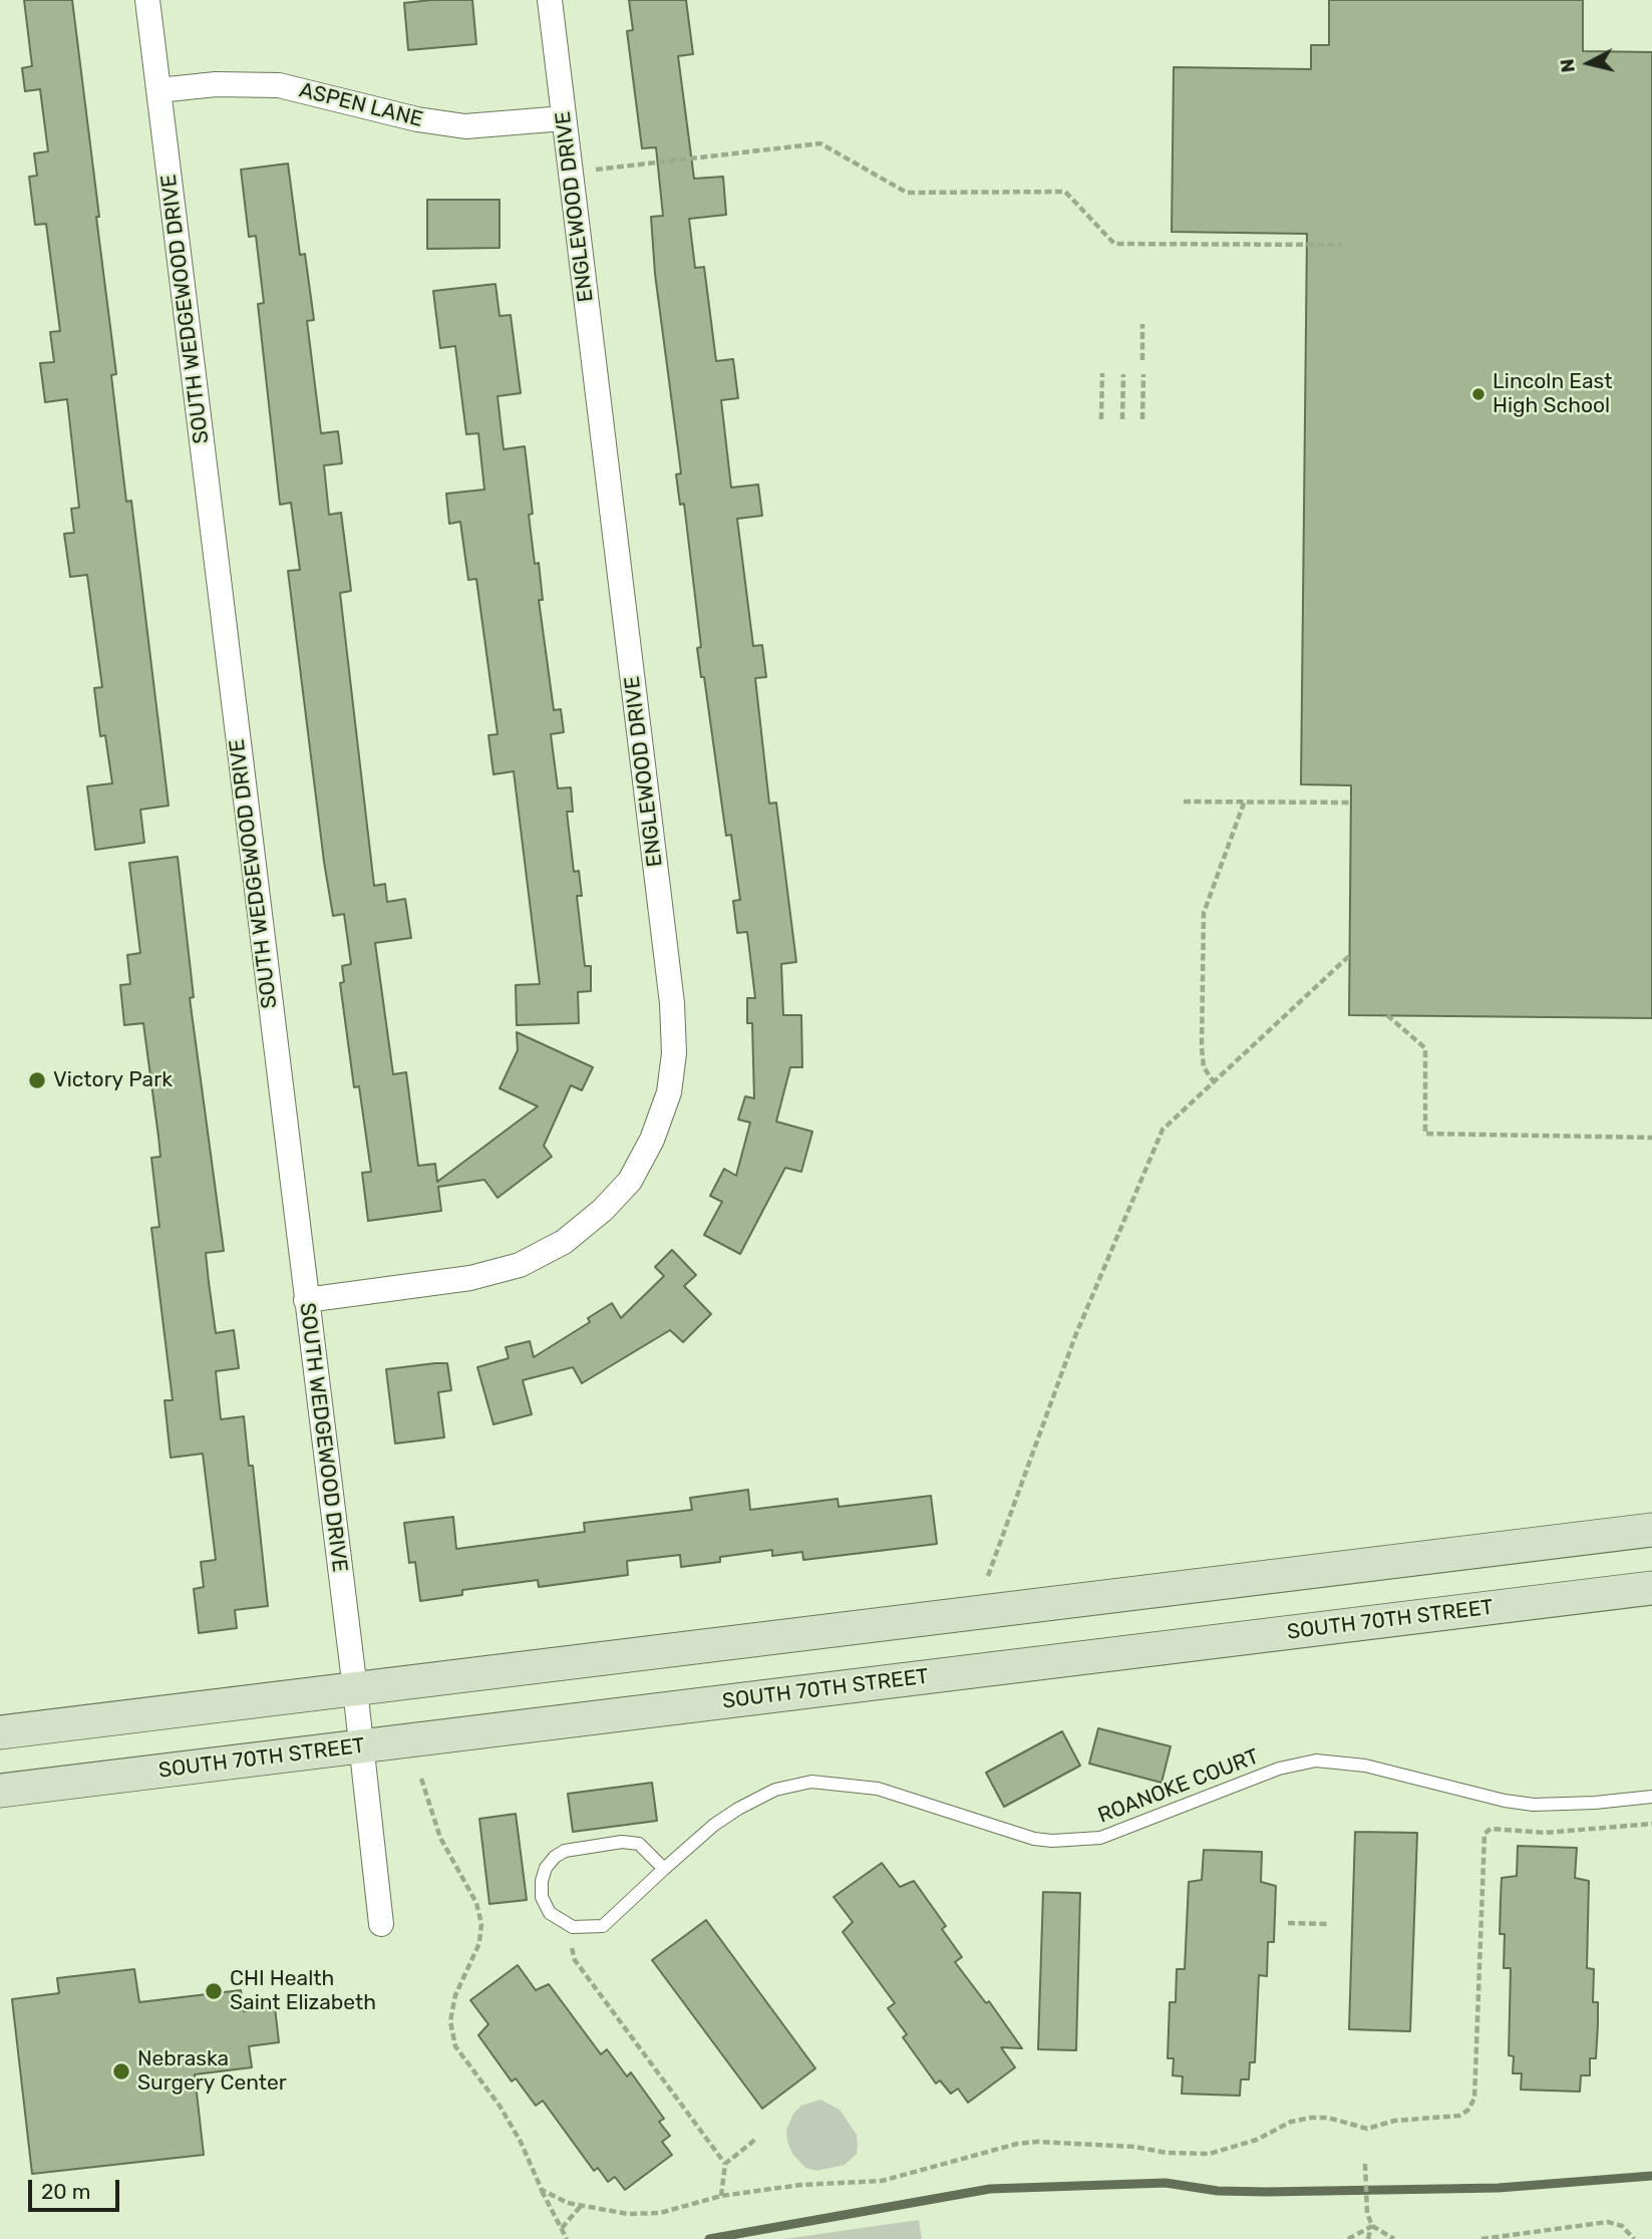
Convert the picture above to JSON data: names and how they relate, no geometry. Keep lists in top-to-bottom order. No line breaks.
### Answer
{"streets":{"main road":["SOUTH 70TH STREET"],"street":["ASPEN LANE","ENGLEWOOD DRIVE","SOUTH WEDGEWOOD DRIVE"],"lane":["ROANOKE COURT"]},"crossings":[["ASPEN LANE","ENGLEWOOD DRIVE"],["ASPEN LANE","SOUTH WEDGEWOOD DRIVE"],["ENGLEWOOD DRIVE","SOUTH WEDGEWOOD DRIVE"],["SOUTH WEDGEWOOD DRIVE","SOUTH 70TH STREET"]],"places":["Lincoln East High School","Victory Park","CHI Health Saint Elizabeth","Nebraska Surgery Center"],"scale_bar":"20 m","north":"left"}
